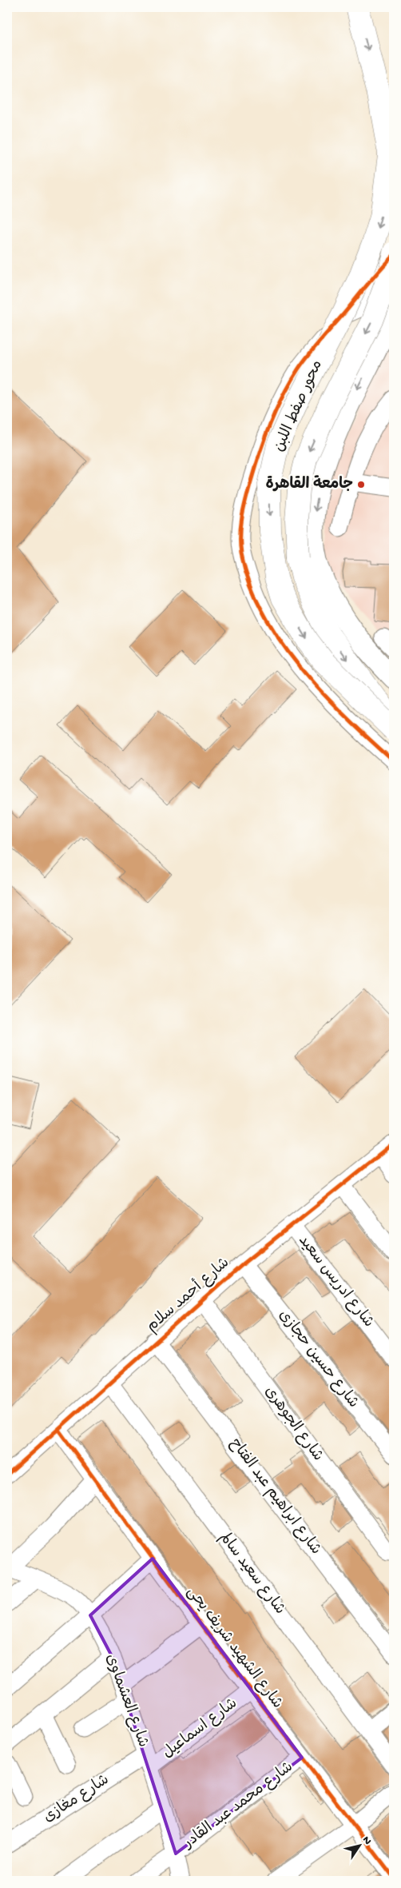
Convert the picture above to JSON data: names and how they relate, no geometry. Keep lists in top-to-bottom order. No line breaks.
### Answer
{"streets":{"main road":["محور صفط اللبن"],"street":["شارع ادريس سعيد","شارع أحمد سلام","شارع حسين حجازى","شارع الجوهرى","شارع ابراهيم عبد الفتاح","شارع سعيد سالم","شارع الشهيد شريف يحى","شارع العشماوى","شارع اسماعيل","شارع مغازى","شارع محمد عبد القادر"]},"crossings":[["شارع ادريس سعيد","شارع أحمد سلام"],["شارع أحمد سلام","شارع حسين حجازى"],["شارع أحمد سلام","شارع الجوهرى"],["شارع أحمد سلام","شارع ابراهيم عبد الفتاح"],["شارع أحمد سلام","شارع سعيد سالم"],["شارع أحمد سلام","شارع الشهيد شريف يحى"],["شارع الشهيد شريف يحى","شارع اسماعيل"],["شارع الشهيد شريف يحى","شارع محمد عبد القادر"],["شارع العشماوى","شارع اسماعيل"],["شارع العشماوى","شارع مغازى"],["شارع العشماوى","شارع محمد عبد القادر"],["شارع اسماعيل","شارع مغازى"]],"places":["جامعة القاهرة"],"north":"top right"}
